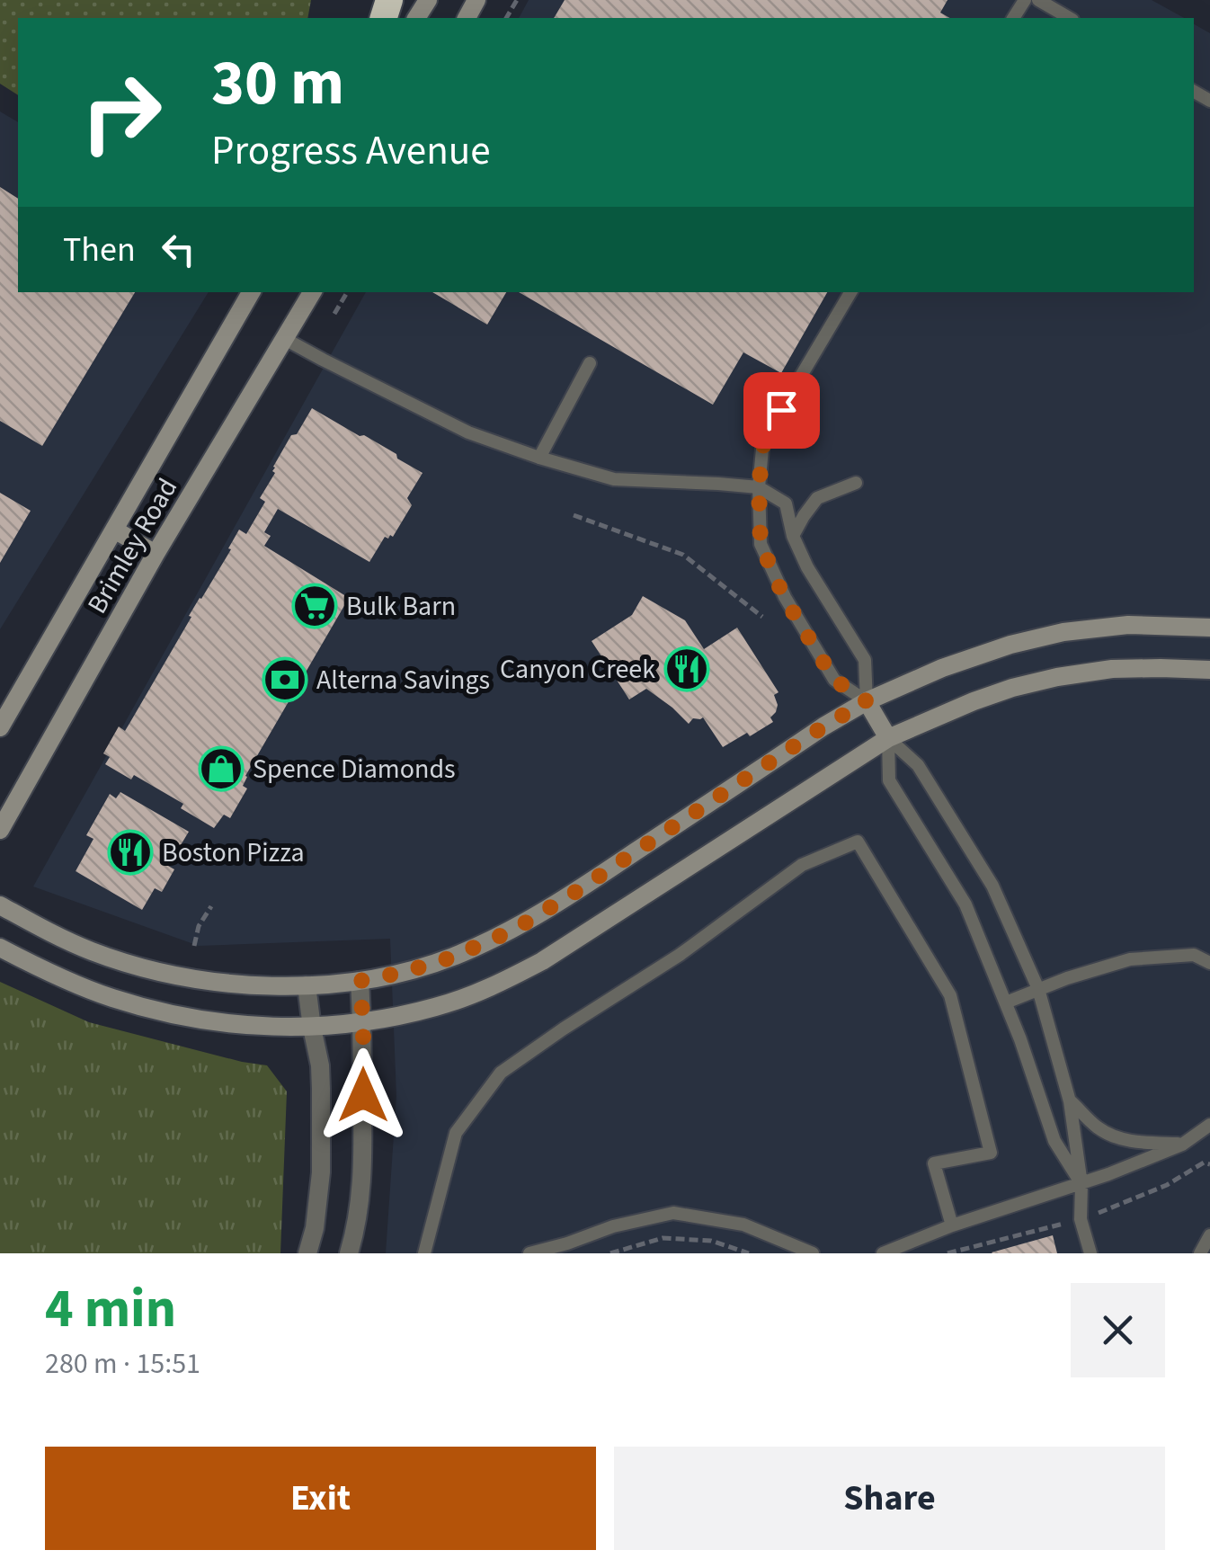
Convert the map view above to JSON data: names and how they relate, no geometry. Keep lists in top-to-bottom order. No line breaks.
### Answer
{"streets":{"main road":["Brimley Road"]},"places":{"supermarket":["Bulk Barn"],"restaurant":["Canyon Creek","Boston Pizza"],"bank":["Alterna Savings"],"shop":["Spence Diamonds"]},"page":{"turn":["30 m","Progress Avenue"],"then":"Then","heading":["4 min","280 m · 15:51"],"buttons":["Exit","Share"]}}
